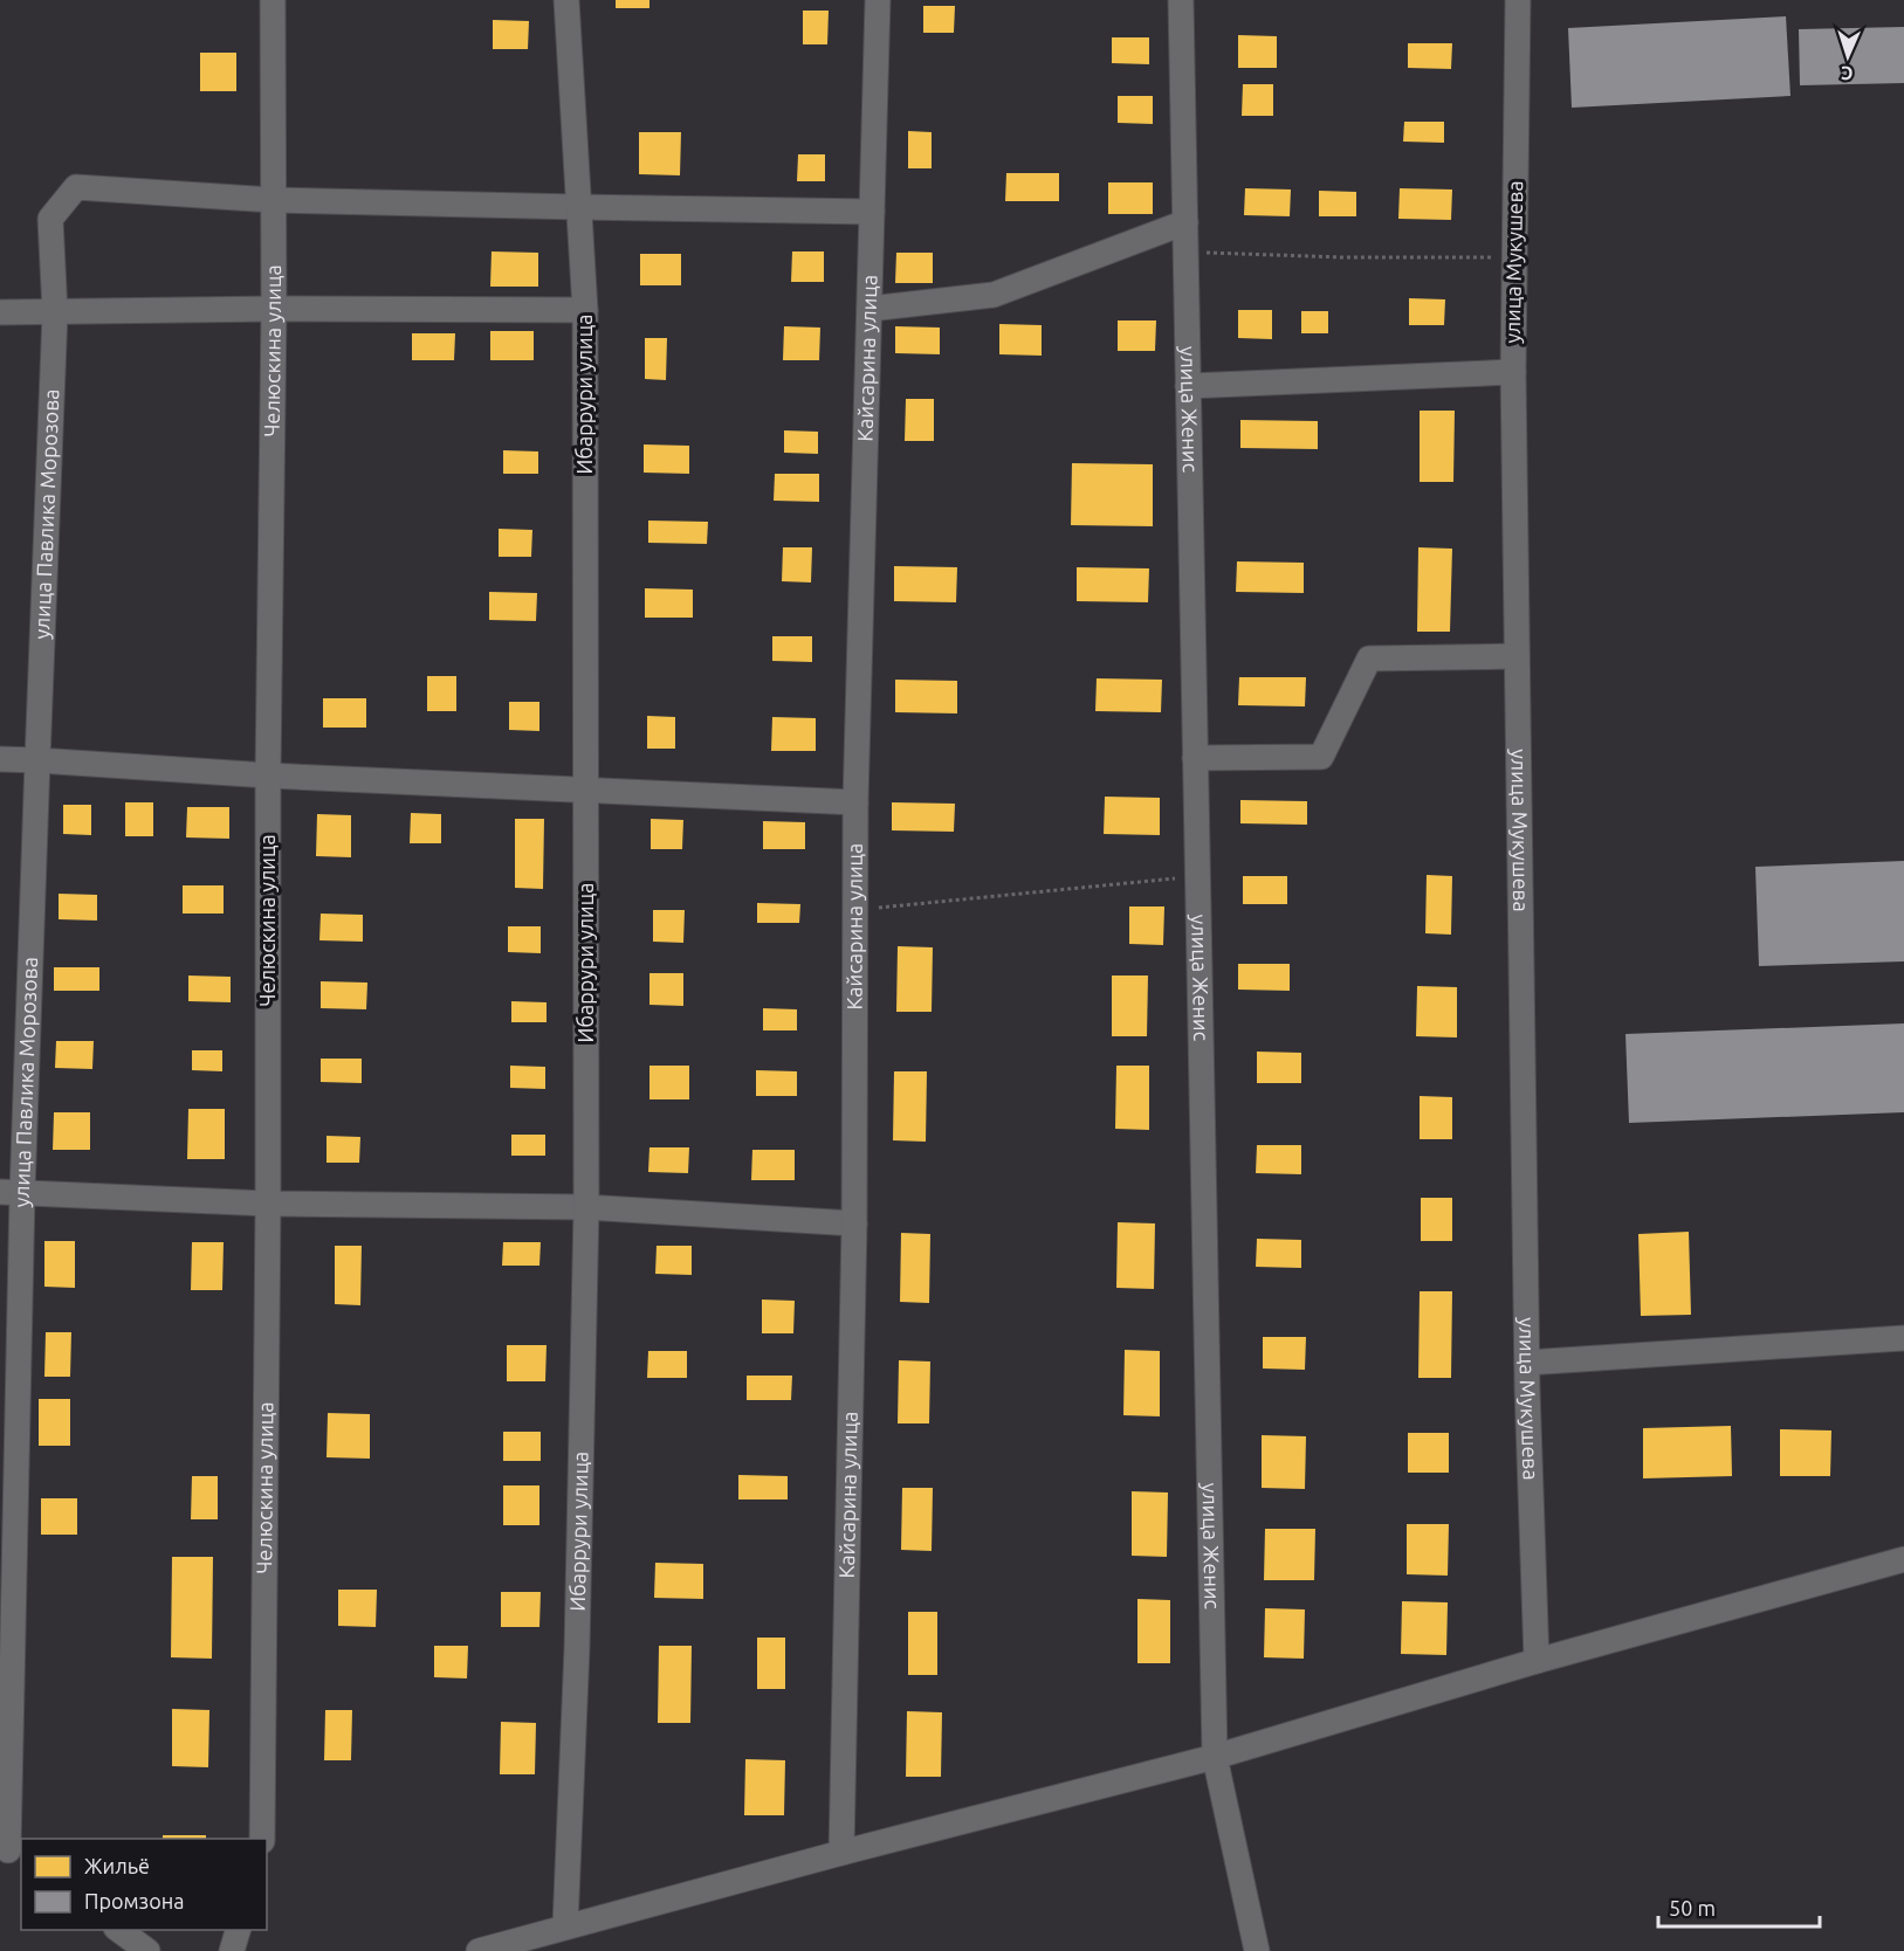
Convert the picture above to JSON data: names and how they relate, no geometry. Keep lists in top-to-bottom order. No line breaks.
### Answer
{"streets":{"street":["улица Мукушева","Челюскина улица","Кайсарина улица","Ибаррури улица","улица Женис","улица Павлика Морозова"]},"crossings":[["Челюскина улица","улица Павлика Морозова"]],"legend":["Жильё","Промзона"],"scale_bar":"50 m","north":"bottom"}
